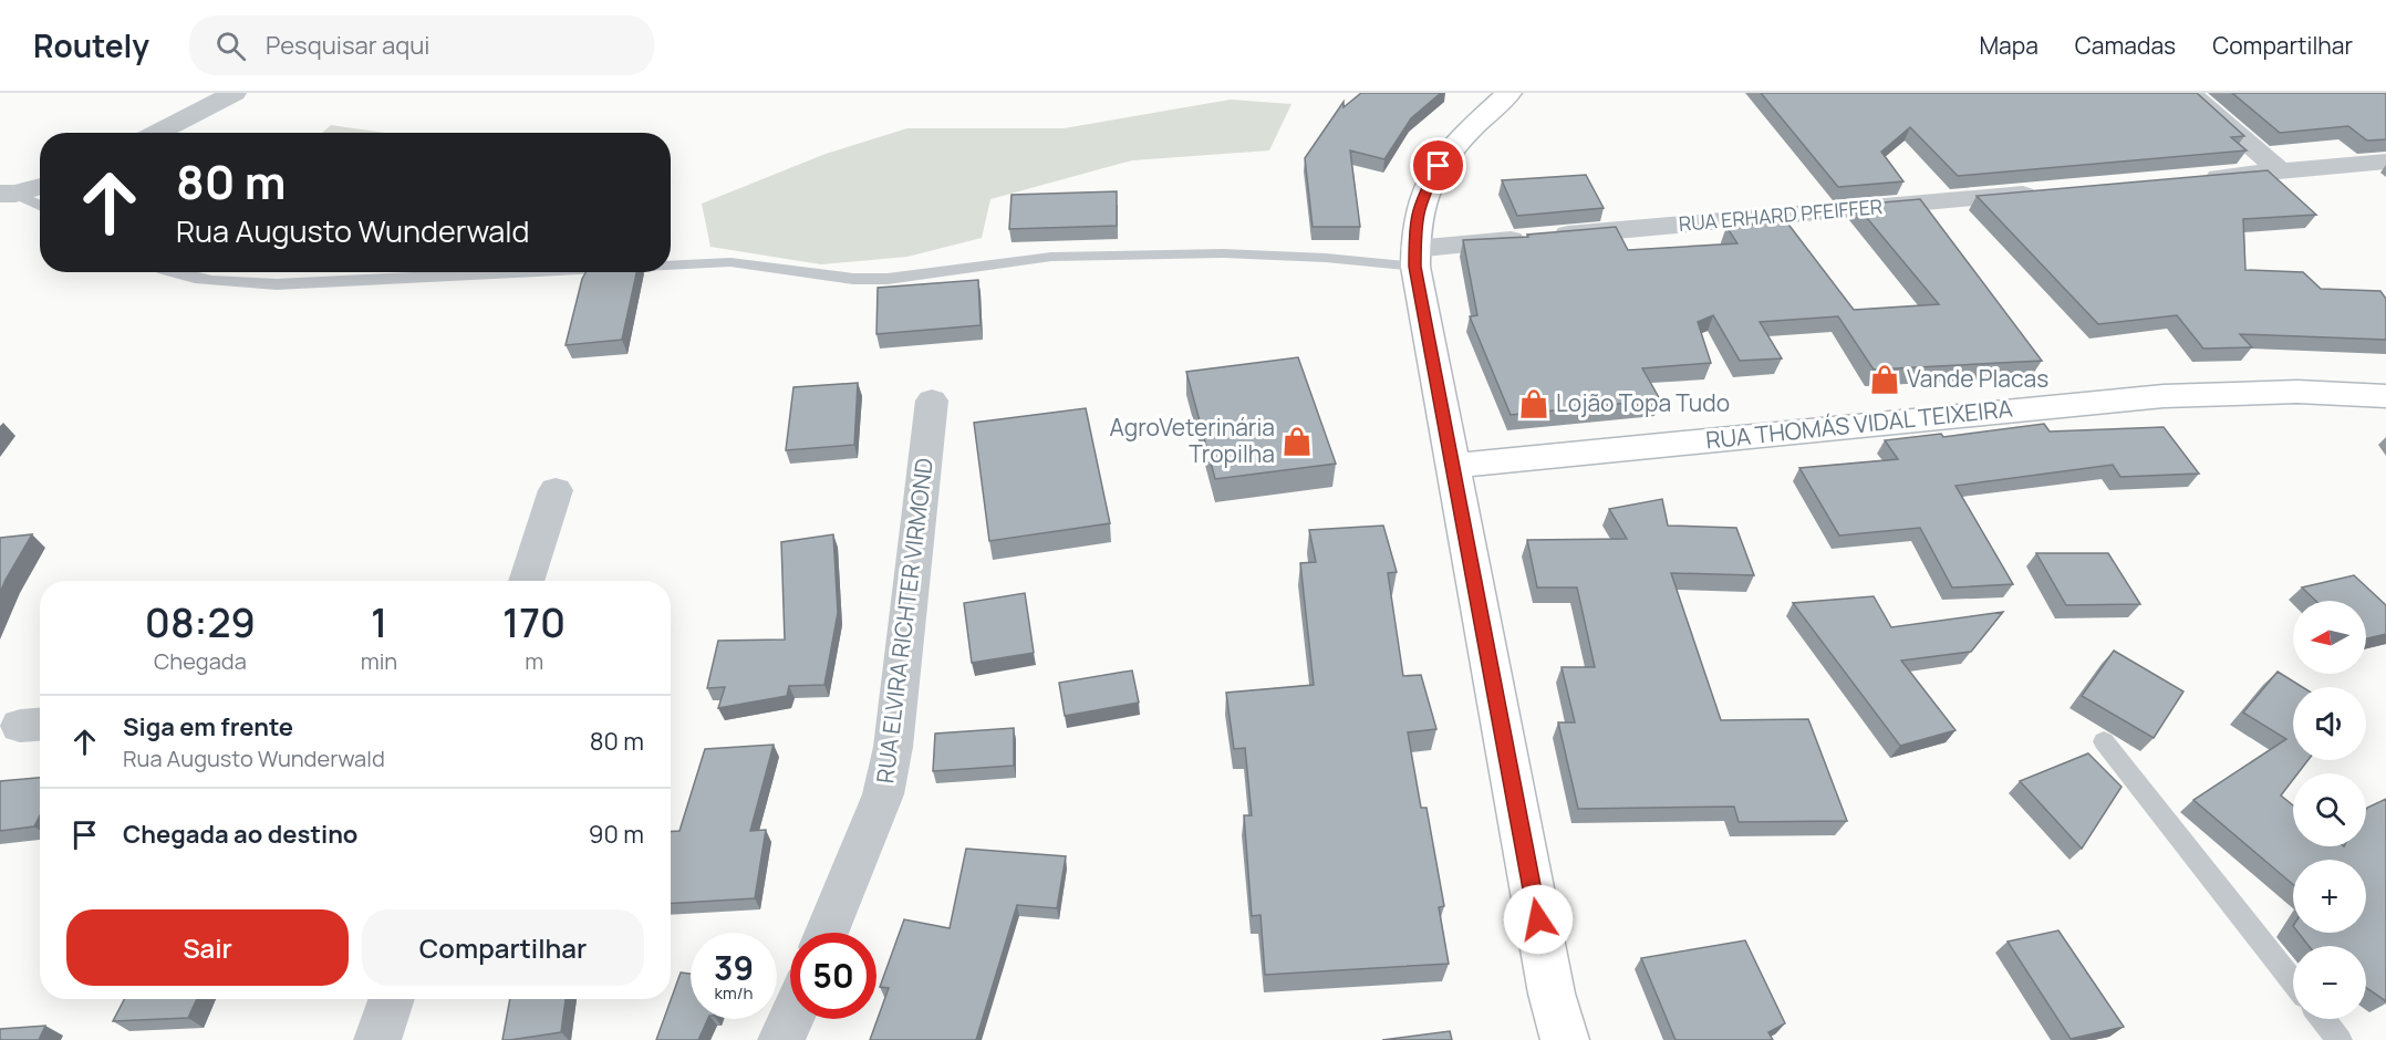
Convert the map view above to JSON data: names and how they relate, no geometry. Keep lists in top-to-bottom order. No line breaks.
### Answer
{"streets":{"main road":["RUA THOMÁS VIDAL TEIXEIRA"],"street":["RUA ERHARD PFEIFFER","RUA ELVIRA RICHTER VIRMOND"]},"places":{"shop":["Vande Placas","Lojão Topa Tudo","AgroVeterinária Tropilha"]},"north":"left","page":{"header":"Routely","search":"Pesquisar aqui","nav":["Mapa","Camadas","Compartilhar"],"turn":["80 m","Rua Augusto Wunderwald"],"eta":["08:29","Chegada","1","min","170","m"],"map_buttons":["+","−"],"list":[{"name":"Siga em frente","note":"Rua Augusto Wunderwald","value":"80 m"},{"name":"Chegada ao destino","value":"90 m"}],"buttons":["Sair","Compartilhar"],"speed":"39 km/h","limit":"50"}}
